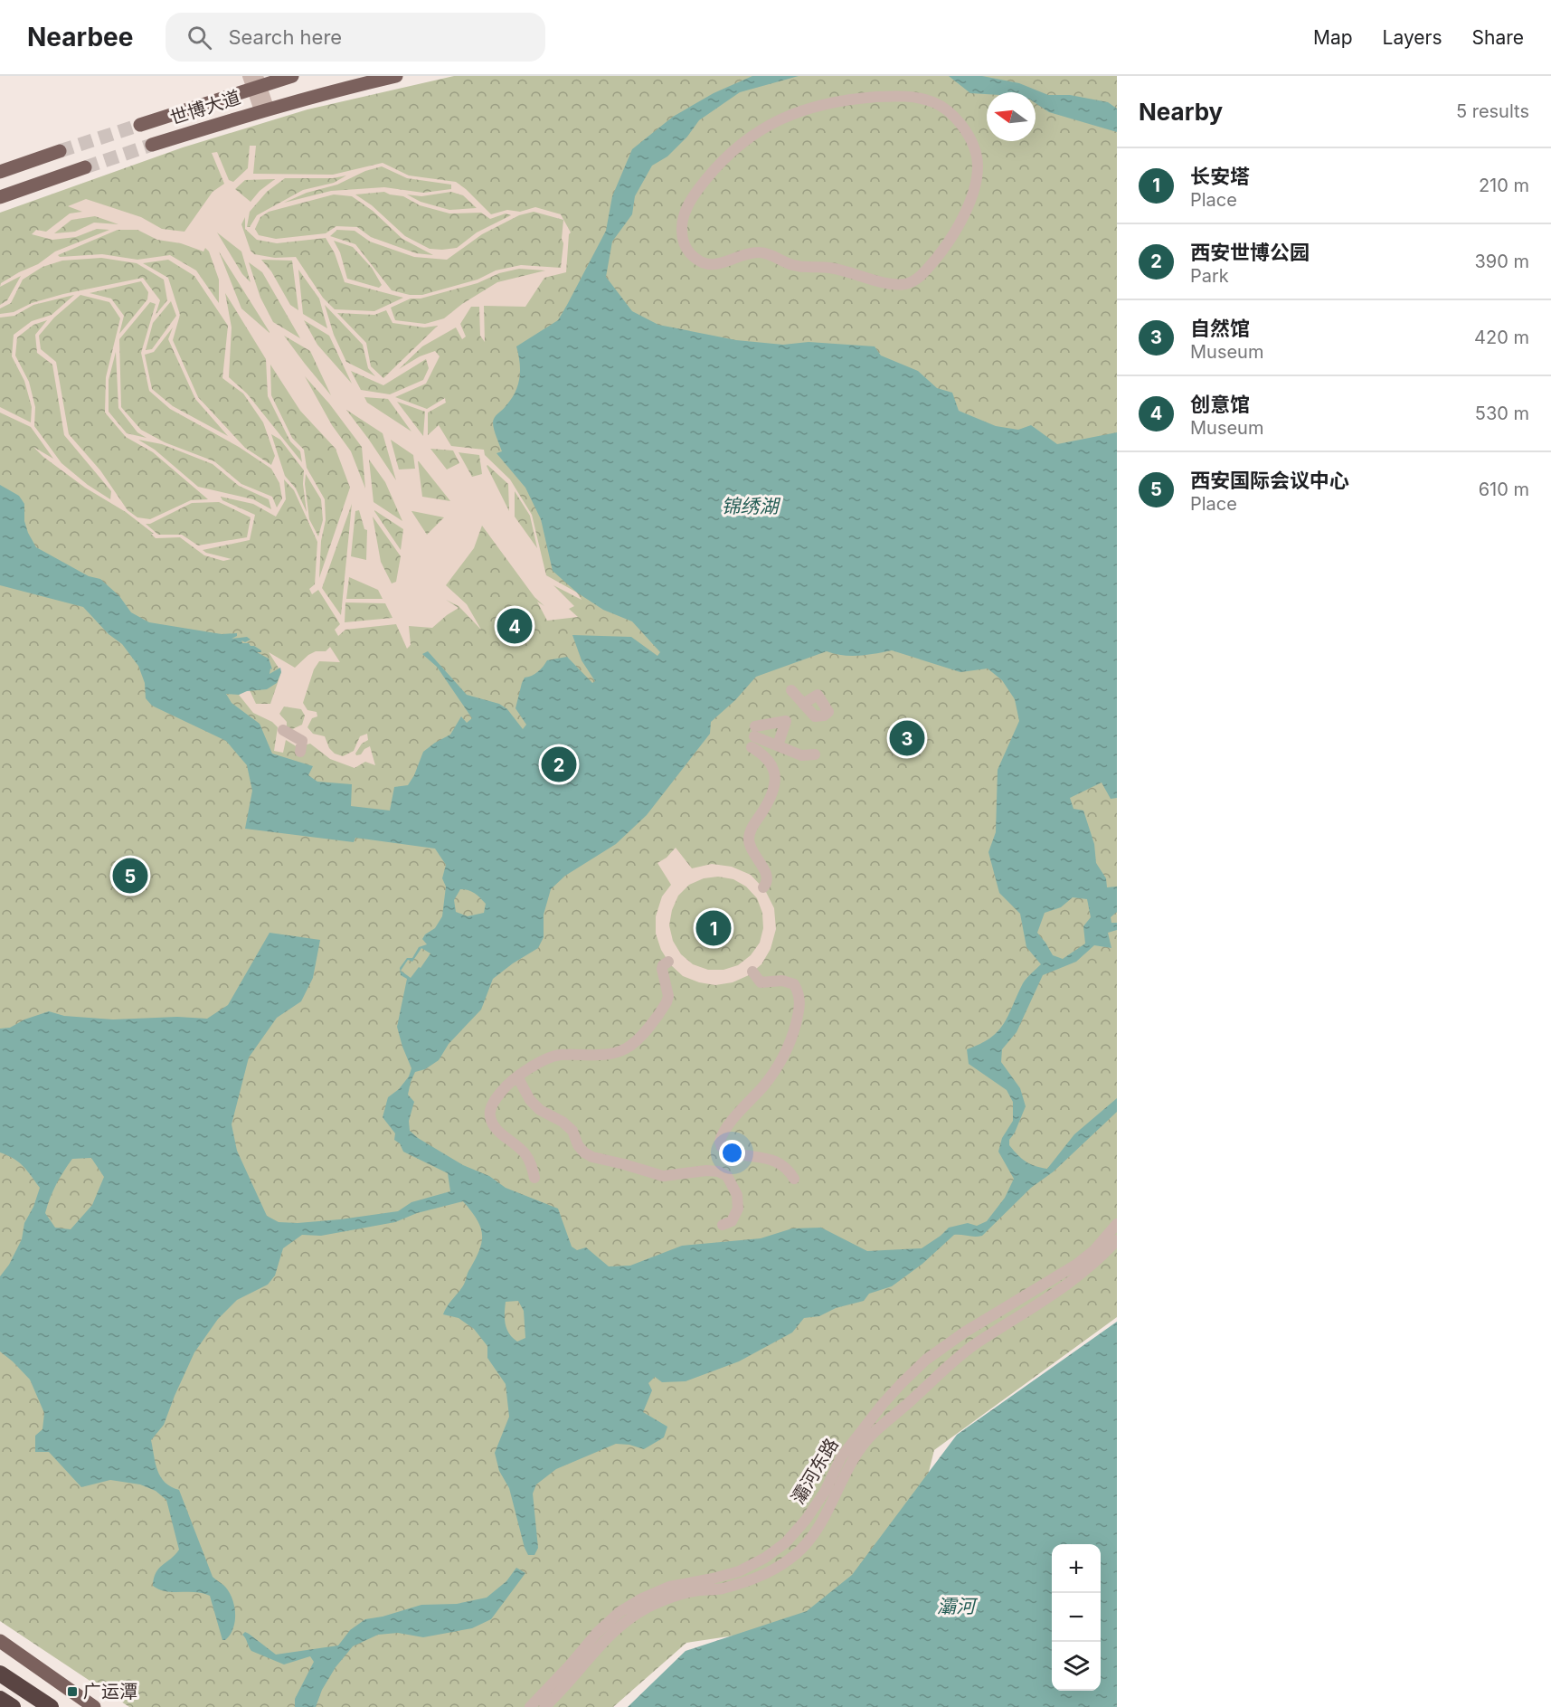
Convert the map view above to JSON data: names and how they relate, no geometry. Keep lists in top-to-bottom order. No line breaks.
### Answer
{"streets":{"main road":["世博大道"],"street":["灞河东路"]},"water":["锦绣湖","灞河"],"places":{"transit":["广运潭"]},"north":"left","page":{"header":"Nearbee","search":"Search here","nav":["Map","Layers","Share"],"heading":["Nearby","5 results"],"list":[{"mark":"1","name":"长安塔","note":"Place","value":"210 m"},{"mark":"2","name":"西安世博公园","note":"Park","value":"390 m"},{"mark":"3","name":"自然馆","note":"Museum","value":"420 m"},{"mark":"4","name":"创意馆","note":"Museum","value":"530 m"},{"mark":"5","name":"西安国际会议中心","note":"Place","value":"610 m"}],"pins":["4","3","2","5","1"],"map_buttons":["+","−"]}}
